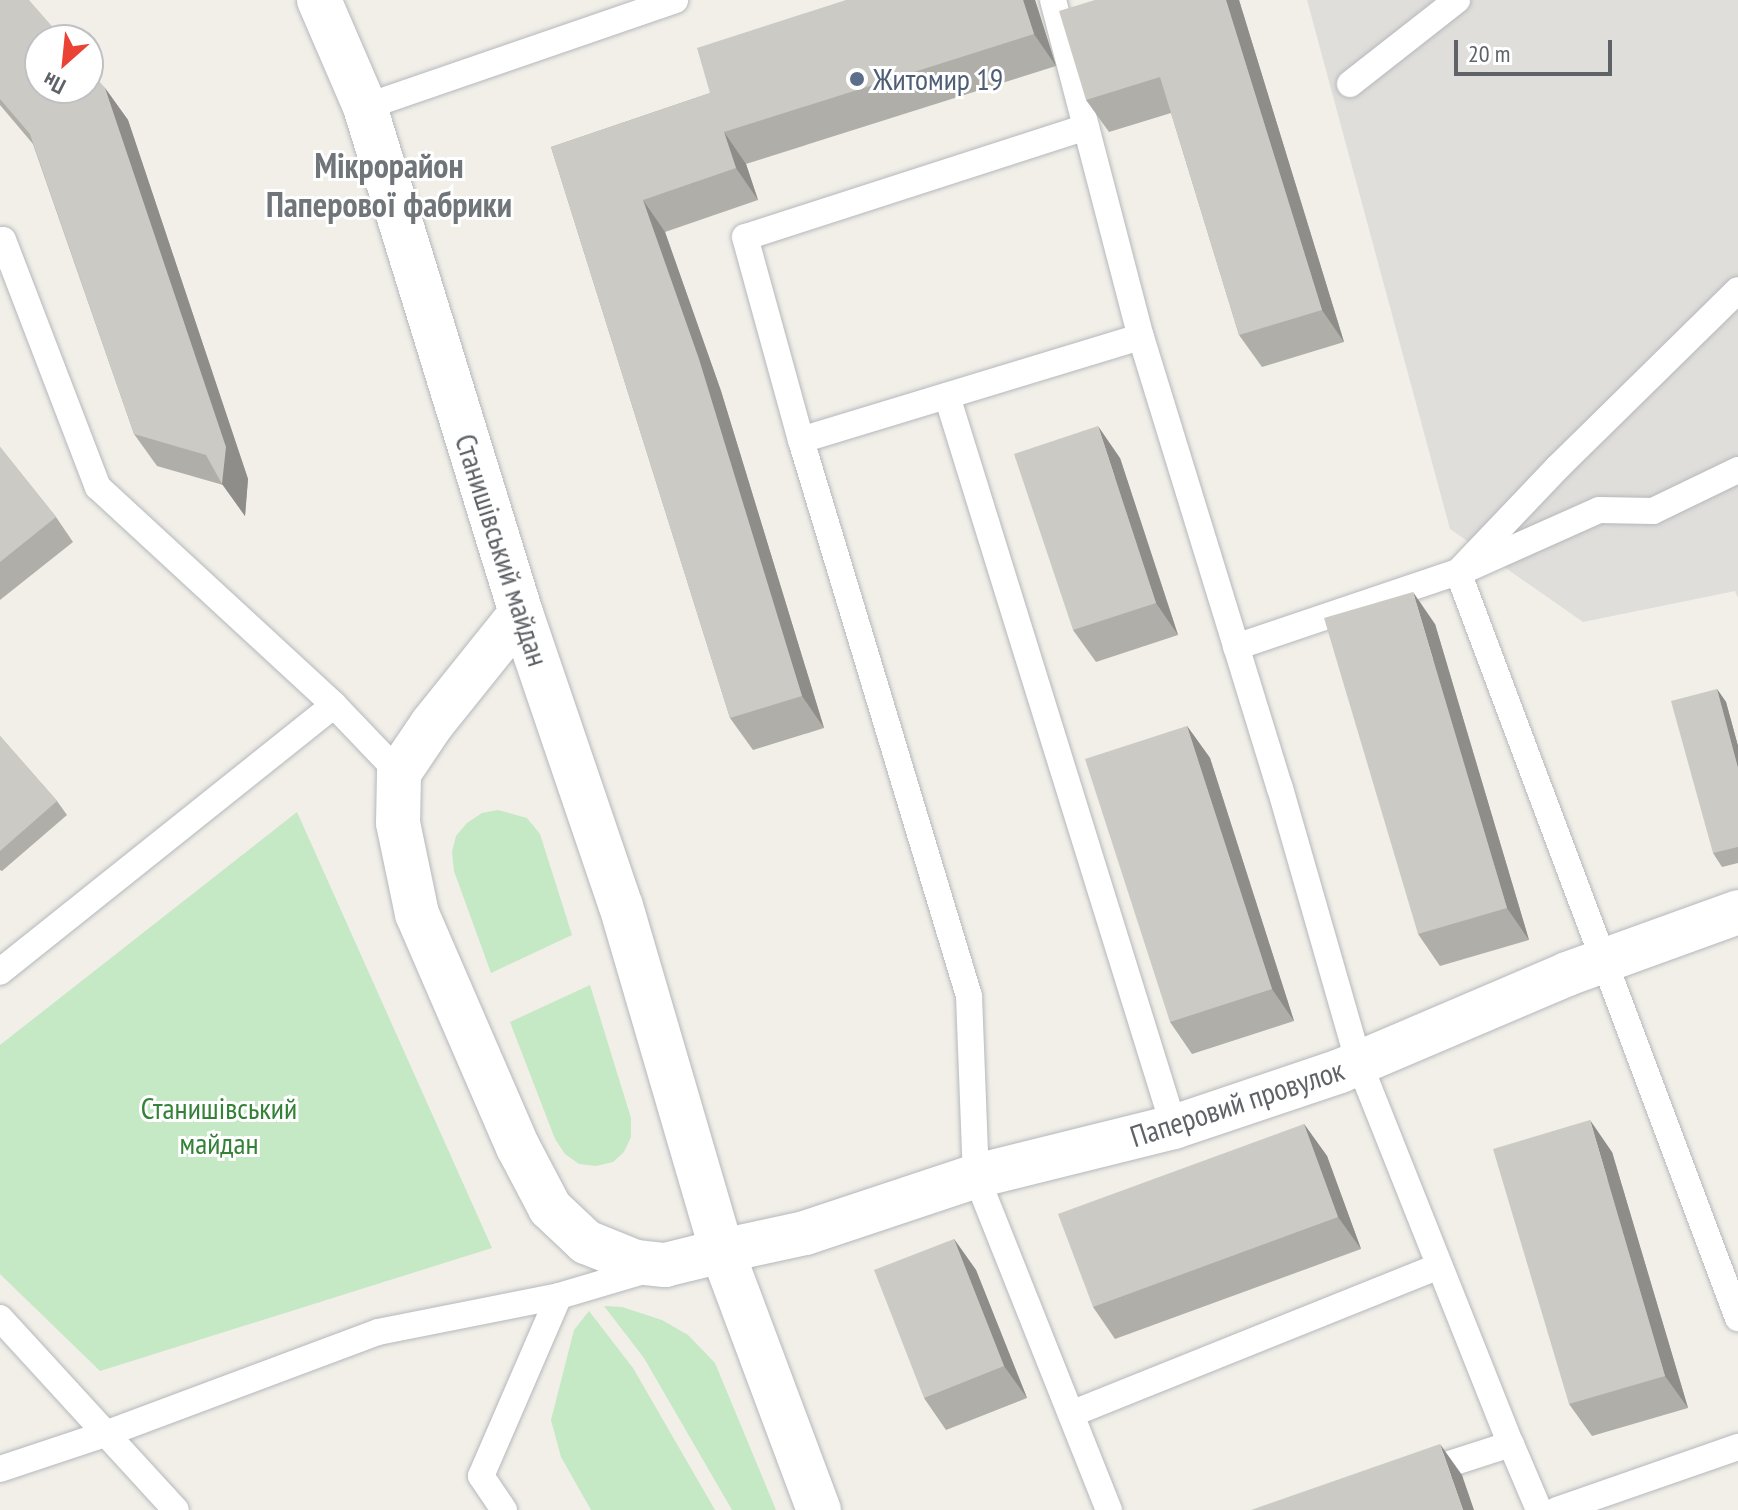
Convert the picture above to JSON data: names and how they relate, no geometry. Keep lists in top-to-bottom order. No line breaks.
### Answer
{"streets":{"street":["Станишівський майдан","Паперовий провулок"]},"crossings":[["Станишівський майдан","Паперовий провулок"]],"districts":["Мікрорайон Паперової фабрики"],"parks":["Станишівський майдан"],"places":["Житомир 19"],"scale_bar":"20 m","north":"bottom left"}
